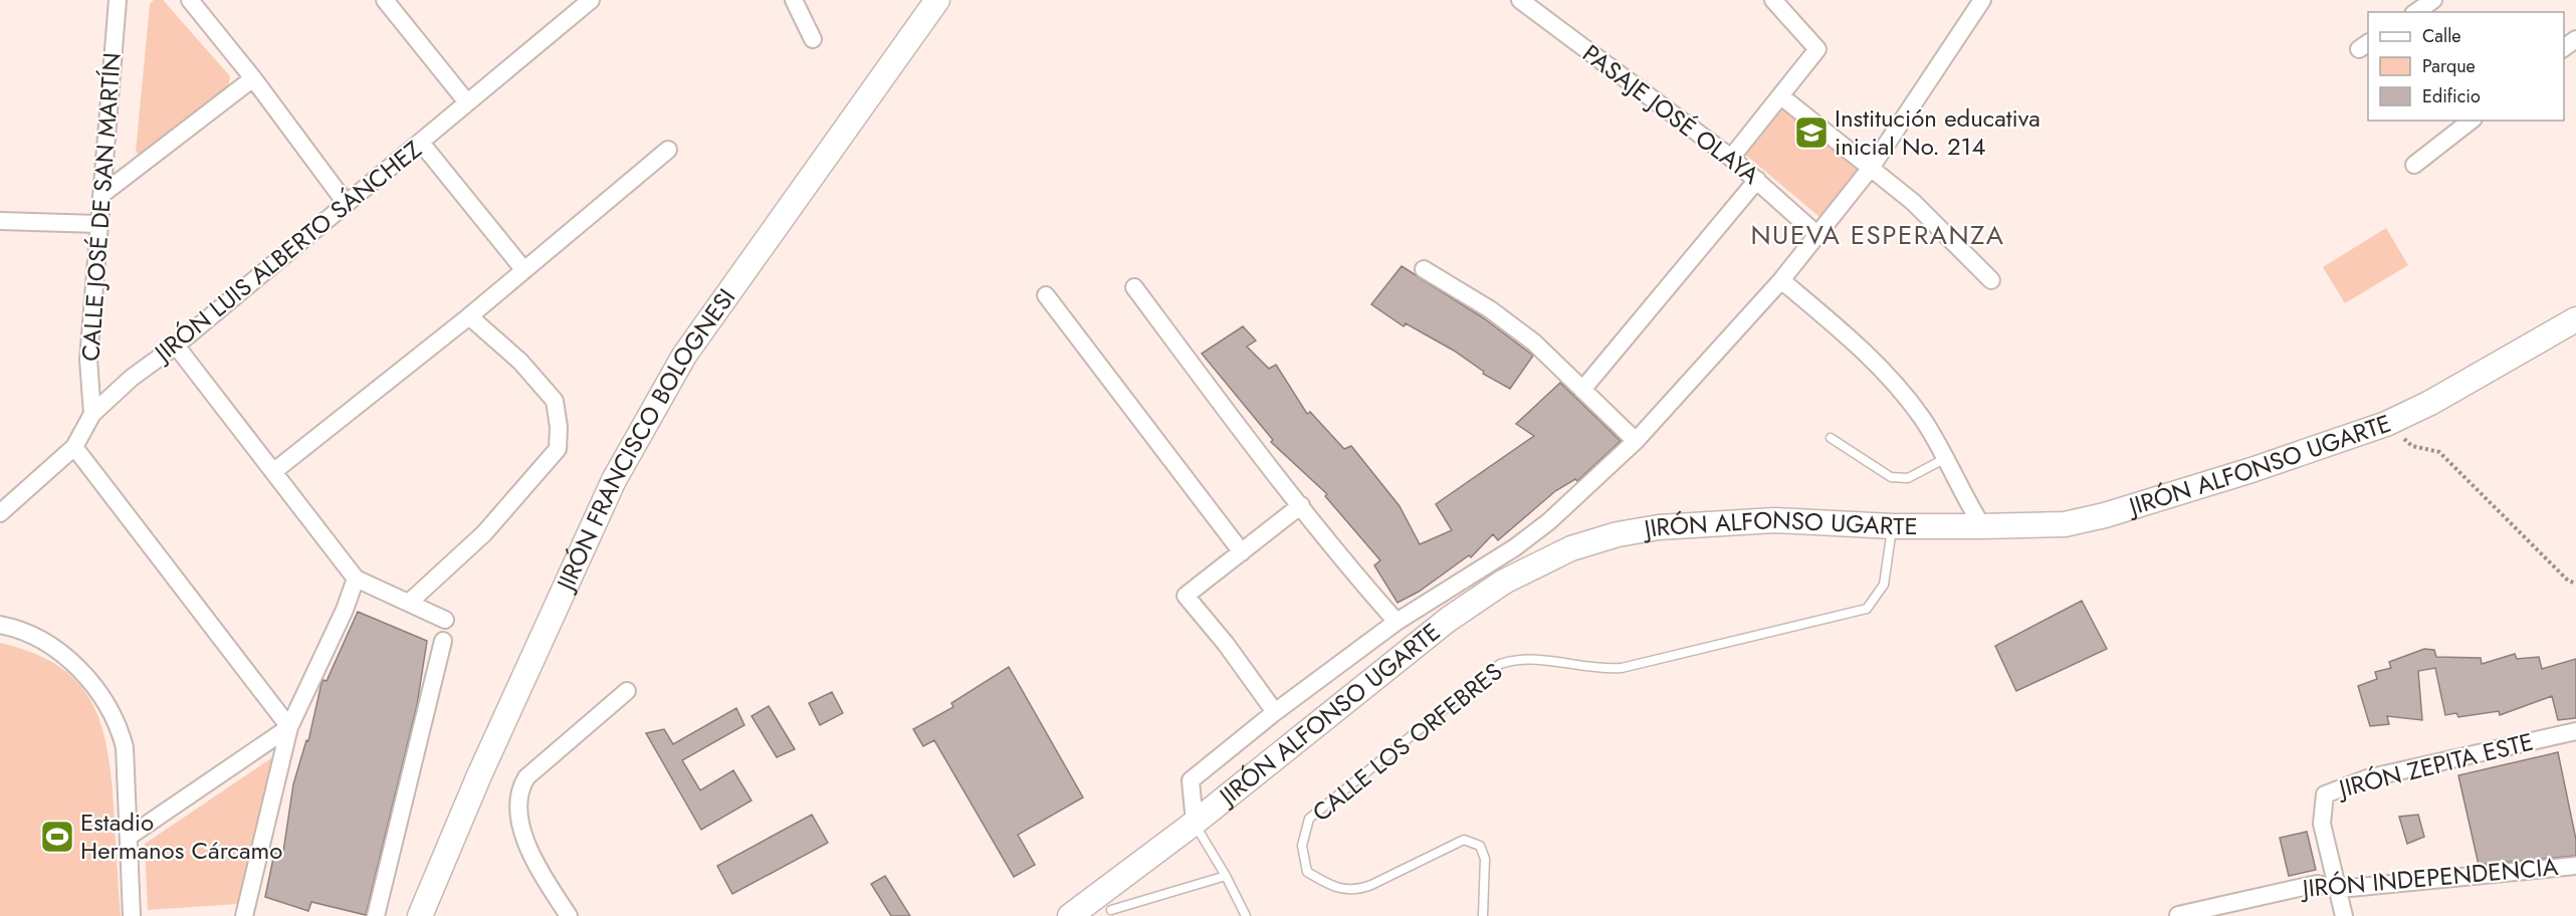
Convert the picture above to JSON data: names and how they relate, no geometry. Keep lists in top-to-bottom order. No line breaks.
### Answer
{"streets":{"main road":["JIRÓN FRANCISCO BOLOGNESI","JIRÓN ALFONSO UGARTE"],"street":["PASAJE JOSÉ OLAYA","CALLE JOSÉ DE SAN MARTÍN","JIRÓN LUIS ALBERTO SÁNCHEZ","JIRÓN ZEPITA ESTE","JIRÓN INDEPENDENCIA"],"lane":["CALLE LOS ORFEBRES"]},"crossings":[["CALLE JOSÉ DE SAN MARTÍN","JIRÓN LUIS ALBERTO SÁNCHEZ"],["JIRÓN ALFONSO UGARTE","CALLE LOS ORFEBRES"],["JIRÓN ZEPITA ESTE","JIRÓN INDEPENDENCIA"]],"districts":["NUEVA ESPERANZA"],"places":{"school or university":["Institución educativa inicial No. 214"],"sports":["Estadio Hermanos Cárcamo"]},"legend":["Calle","Parque","Edificio"]}
